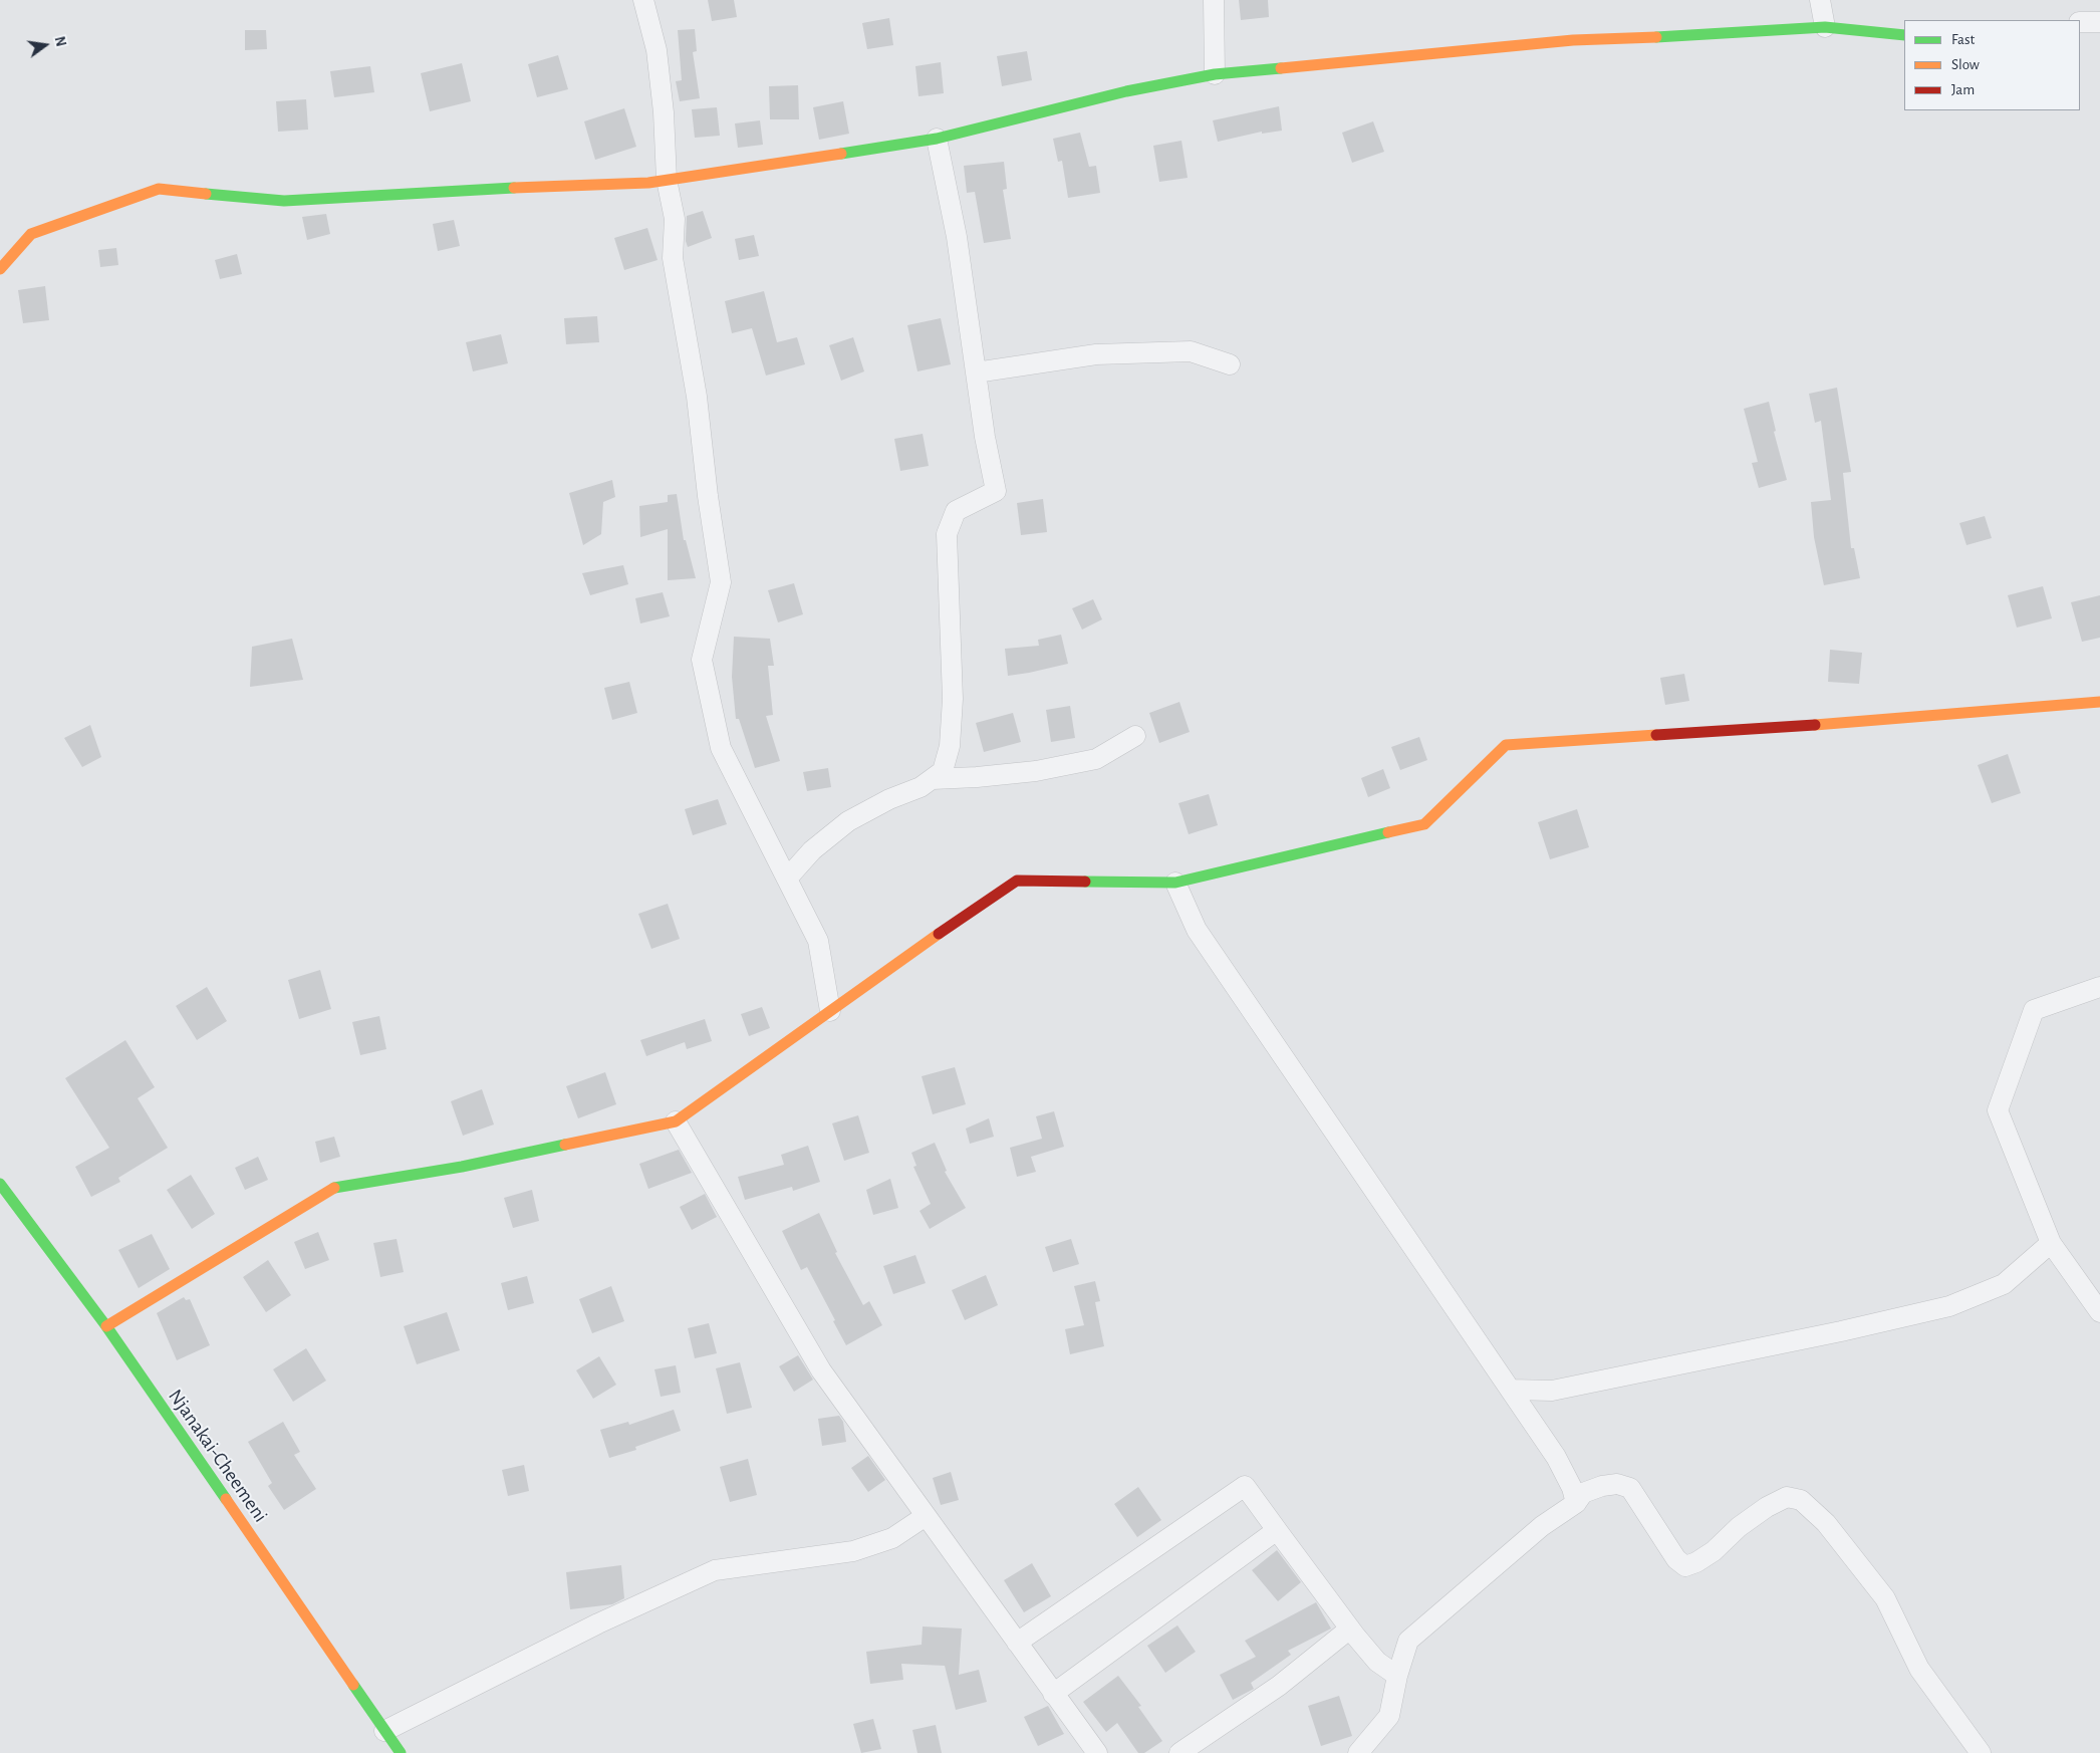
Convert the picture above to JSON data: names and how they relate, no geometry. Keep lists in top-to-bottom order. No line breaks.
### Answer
{"streets":{"street":["Njanakai-Cheemeni"]},"legend":["Fast","Slow","Jam"],"north":"right"}
